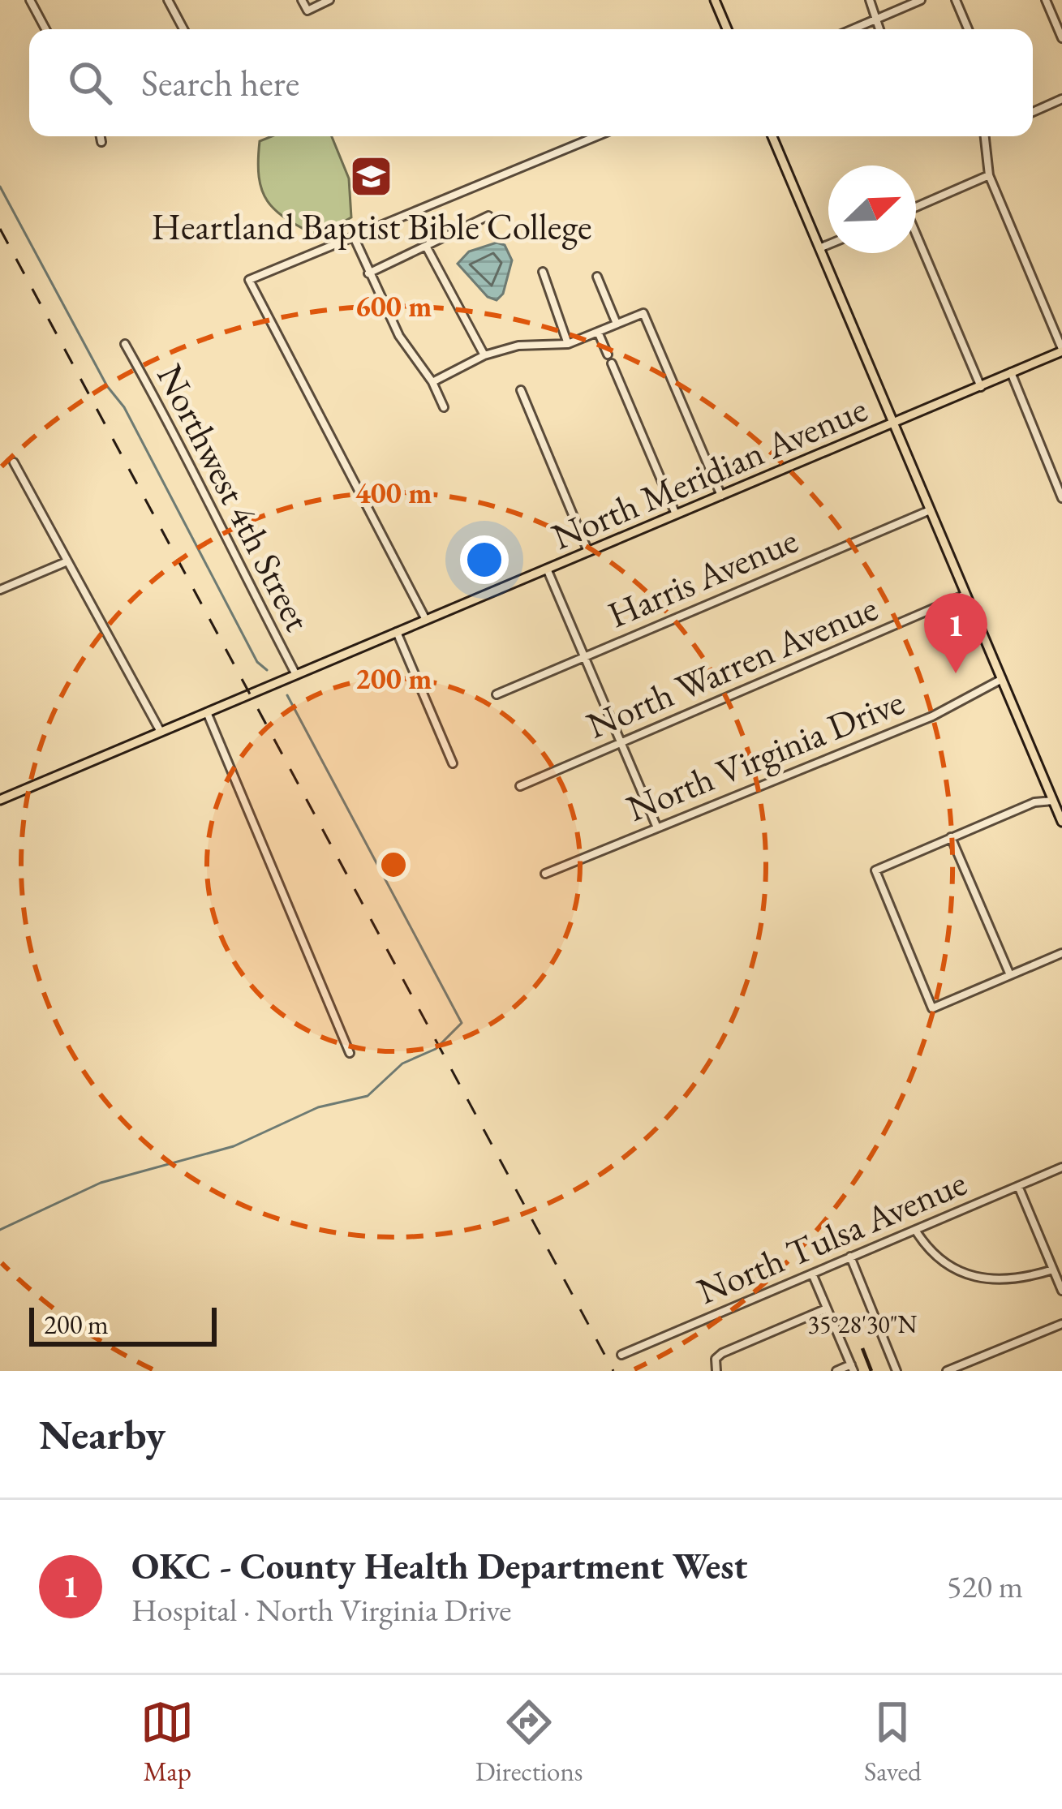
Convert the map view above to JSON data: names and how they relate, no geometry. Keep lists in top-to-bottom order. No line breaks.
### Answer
{"streets":{"main road":["North Meridian Avenue"],"street":["Northwest 4th Street","Harris Avenue","North Warren Avenue","North Virginia Drive","North Tulsa Avenue"]},"crossings":[["North Meridian Avenue","Northwest 4th Street"]],"places":{"school or university":["Heartland Baptist Bible College"]},"scale_bar":"200 m","north":"top right","page":{"search":"Search here","pins":"1","scale":"200 m","heading":"Nearby","list":[{"mark":"1","name":"OKC - County Health Department West","note":"Hospital · North Virginia Drive","value":"520 m"}],"nav":["Map","Directions","Saved"]},"coordinates":["35°28'30\"N"],"rings":["600 m","400 m","200 m"]}
